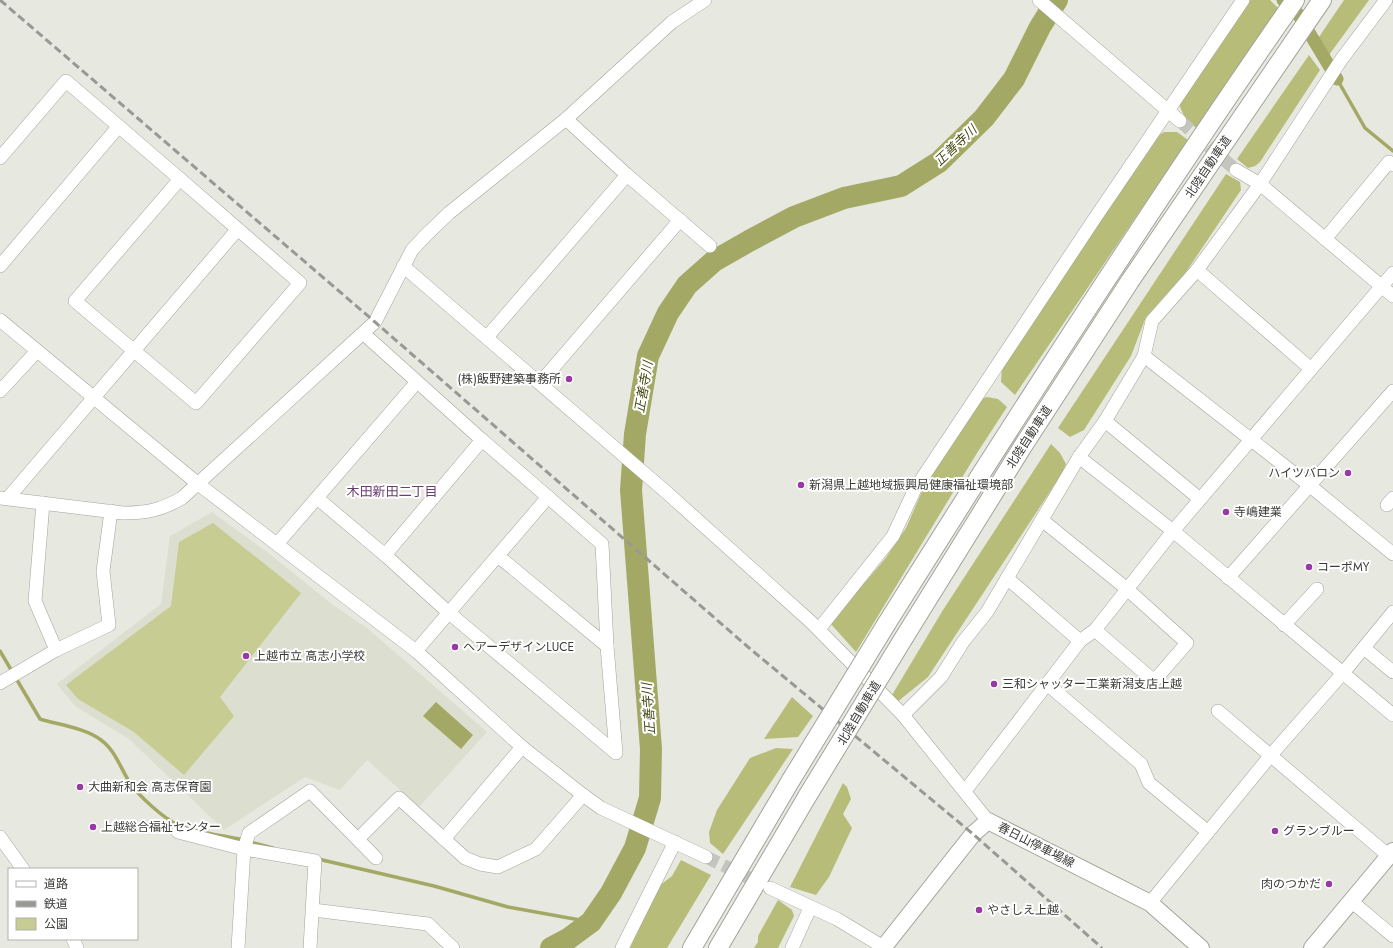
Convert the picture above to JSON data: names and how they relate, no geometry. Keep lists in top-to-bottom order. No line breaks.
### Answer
{"streets":{"highway":["北陸自動車道"],"main road":["春日山停車場線"]},"districts":["木田新田二丁目"],"water":["正善寺川"],"places":["(株)飯野建築事務所","ハイツバロン","新潟県上越地域振興局健康福祉環境部","寺嶋建業","コーポMY","ヘアーデザインLUCE","上越市立 高志小学校","三和シャッター工業新潟支店上越","大曲新和会 高志保育園","上越総合福祉センター","グランブルー","肉のつかだ","やさしえ上越"],"legend":["道路","鉄道","公園"]}
